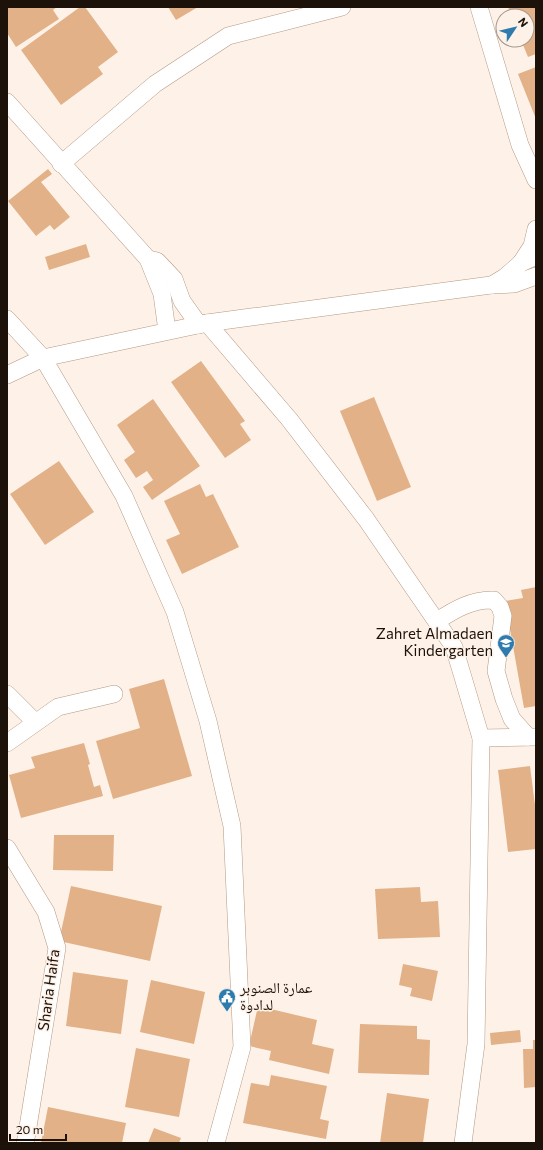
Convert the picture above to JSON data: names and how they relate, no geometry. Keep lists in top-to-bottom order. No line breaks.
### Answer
{"streets":{"street":["Sharia Haifa"]},"places":{"school or university":["Zahret Almadaen Kindergarten"],"public building":["عمارة الصنوبر لدادوة"]},"scale_bar":"20 m","north":"top right"}
